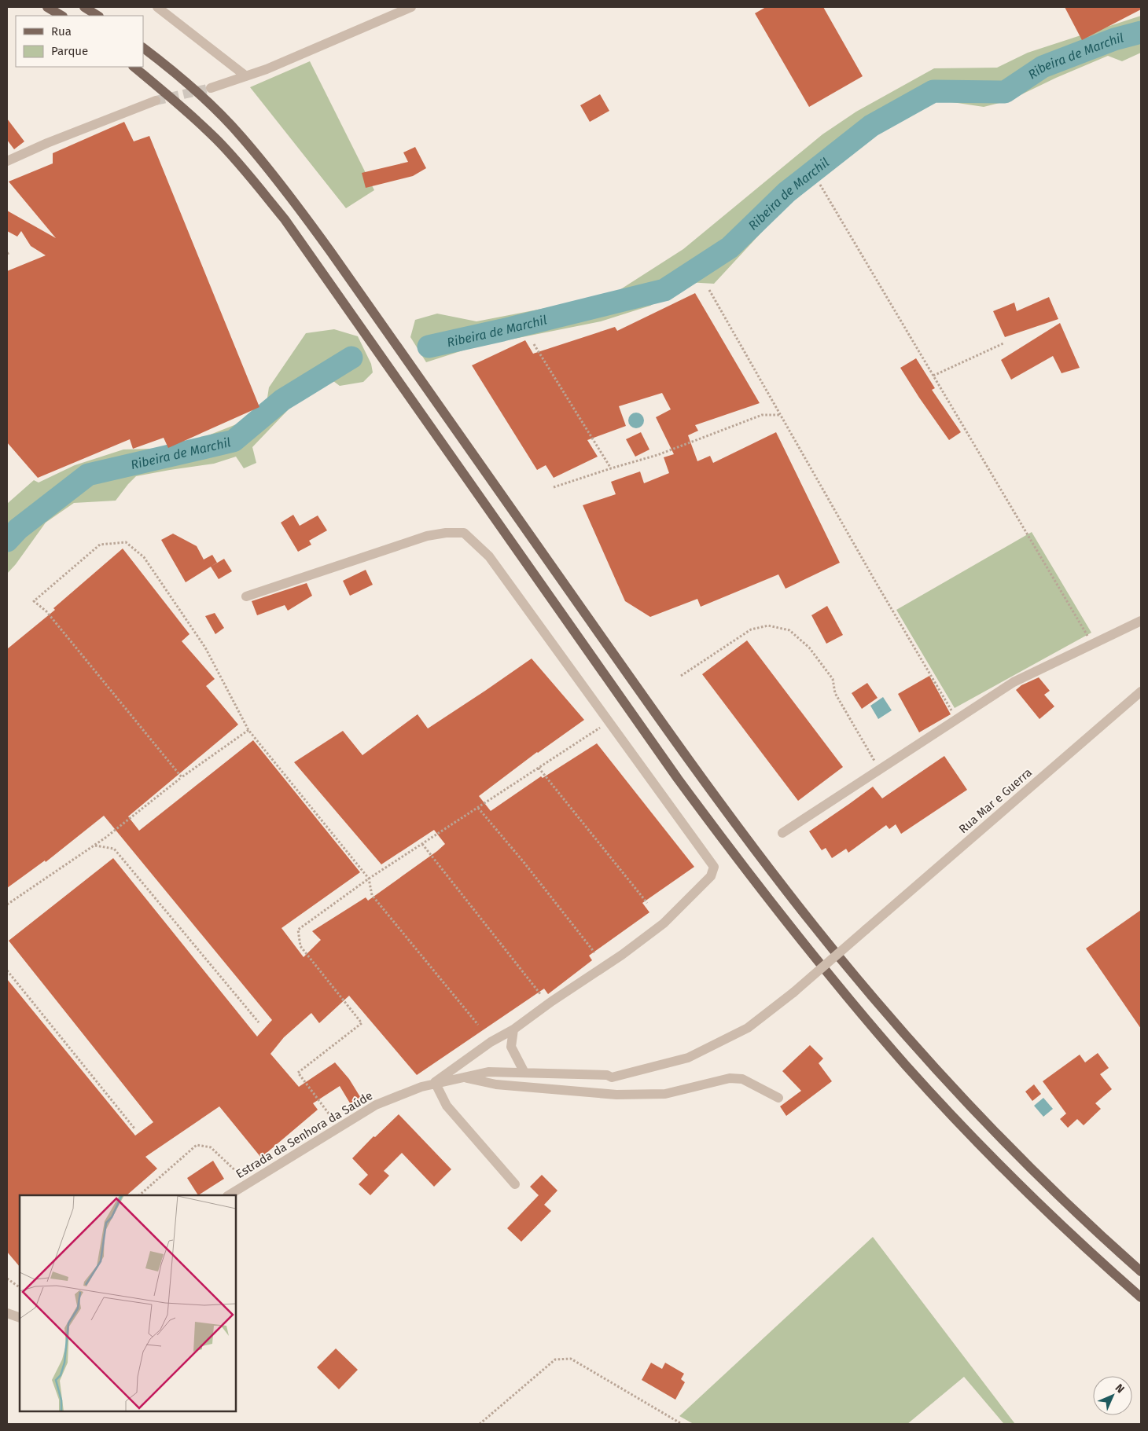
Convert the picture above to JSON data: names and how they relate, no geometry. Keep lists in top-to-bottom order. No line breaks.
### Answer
{"streets":{"street":["Rua Mar e Guerra","Estrada da Senhora da Saúde"]},"crossings":[["Rua Mar e Guerra","Estrada da Senhora da Saúde"]],"water":["Ribeira de Marchil"],"legend":["Rua","Parque"],"north":"top right"}
